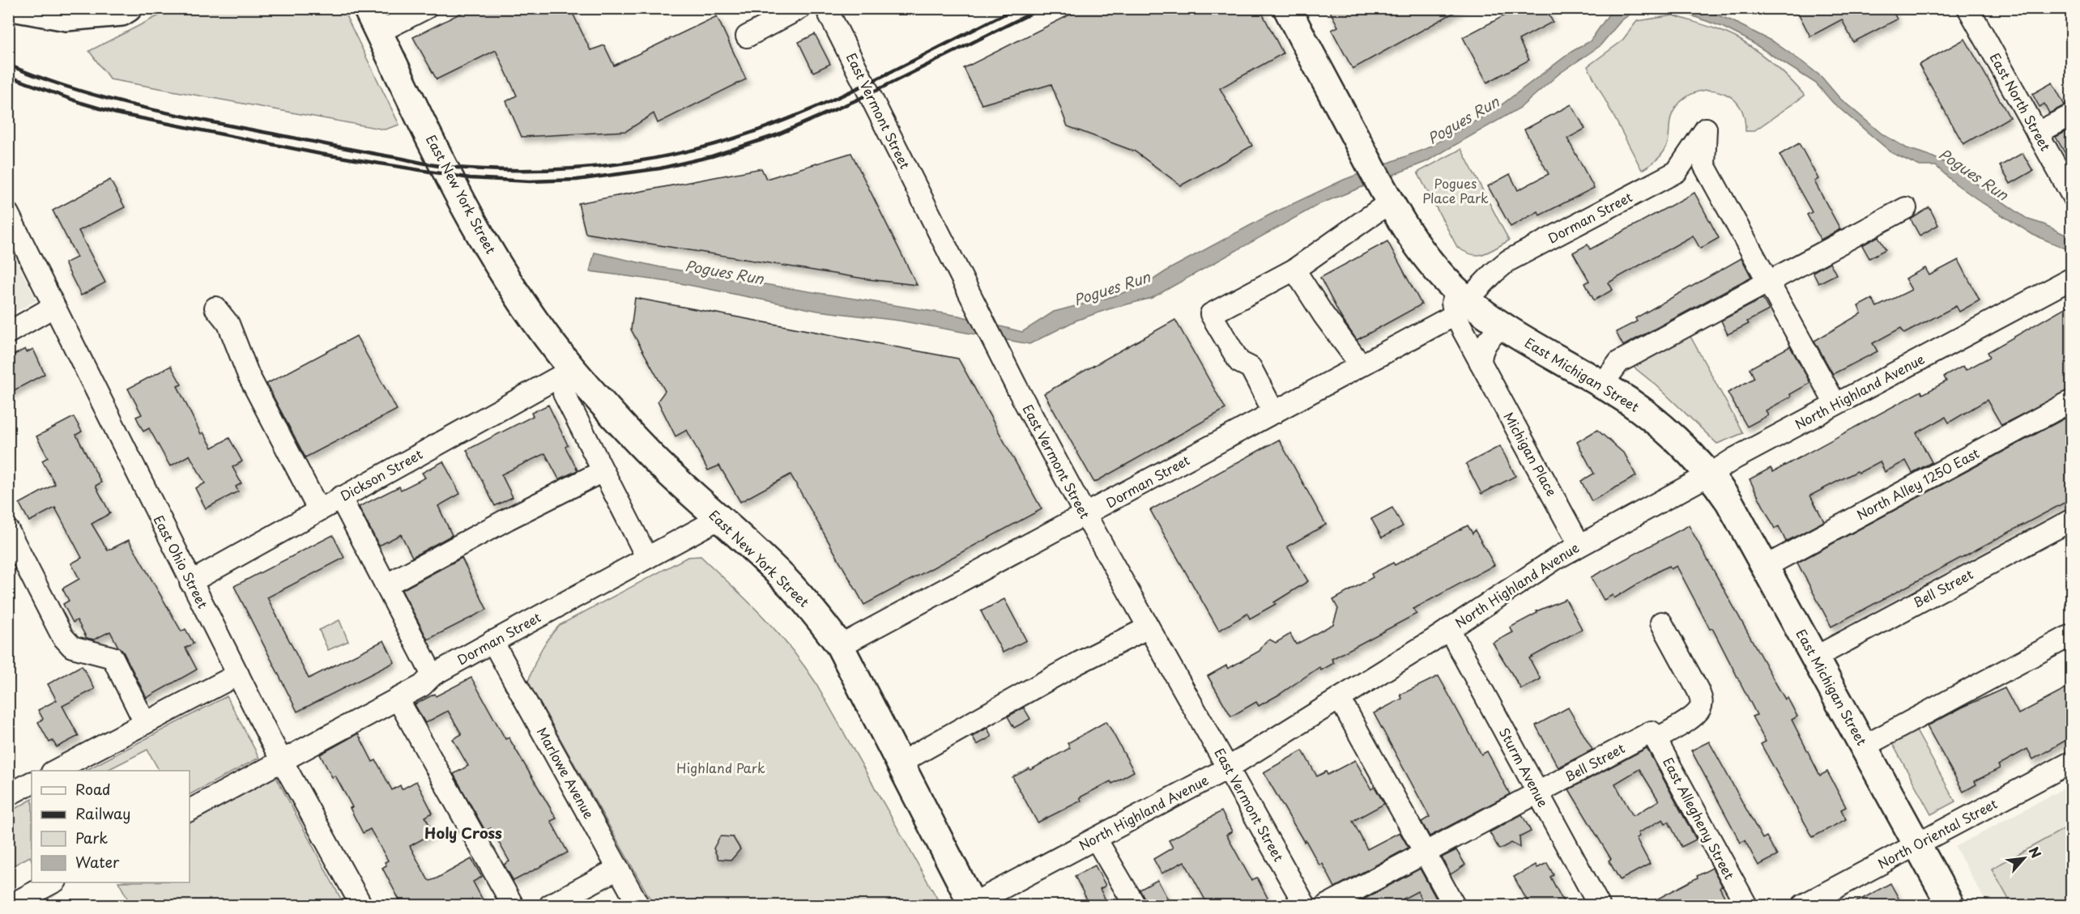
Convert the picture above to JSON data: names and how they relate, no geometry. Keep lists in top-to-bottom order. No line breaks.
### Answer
{"streets":{"main road":["East New York Street","East Michigan Street"],"street":["East North Street","East Vermont Street","Dorman Street","North Highland Avenue","Michigan Place","Dickson Street","North Alley 1250 East","East Ohio Street","Bell Street","Sturm Avenue","Marlowe Avenue","East Allegheny Street","North Oriental Street"]},"crossings":[["East Vermont Street","Dorman Street"],["East Vermont Street","North Highland Avenue"],["East New York Street","Dorman Street"],["East New York Street","North Highland Avenue"],["East New York Street","Dickson Street"],["Dorman Street","East Michigan Street"],["Dorman Street","Michigan Place"],["Dorman Street","East Ohio Street"],["Dorman Street","Marlowe Avenue"],["East Michigan Street","North Highland Avenue"],["East Michigan Street","Michigan Place"],["East Michigan Street","North Alley 1250 East"],["East Michigan Street","Bell Street"],["East Michigan Street","North Oriental Street"],["North Highland Avenue","Michigan Place"],["North Highland Avenue","Sturm Avenue"],["Dickson Street","East Ohio Street"],["Bell Street","Sturm Avenue"],["Bell Street","East Allegheny Street"]],"districts":["Holy Cross"],"water":["Pogues Run"],"parks":["Pogues Place Park","Highland Park"],"legend":["Road","Railway","Park","Water"],"north":"top right"}
